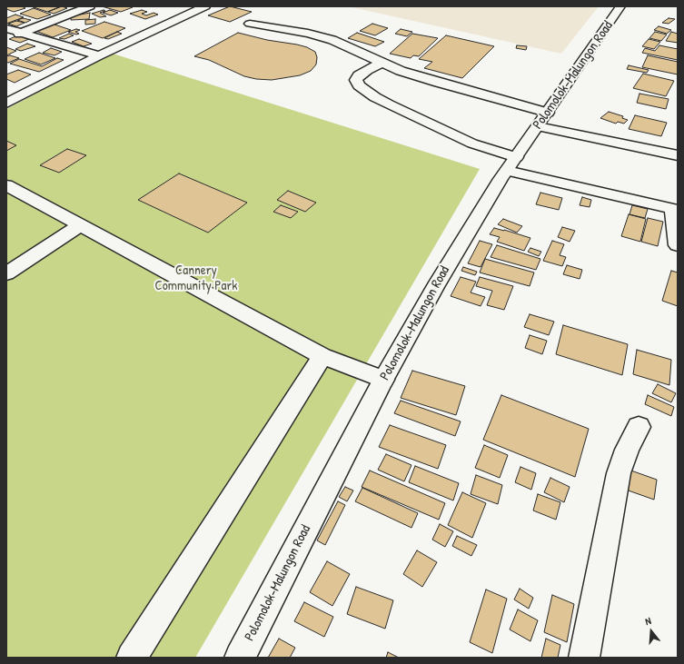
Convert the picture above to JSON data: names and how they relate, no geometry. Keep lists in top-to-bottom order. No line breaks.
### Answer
{"streets":{"street":["Polomolok-Malungon Road"]},"parks":["Cannery Community Park"],"north":"top"}
